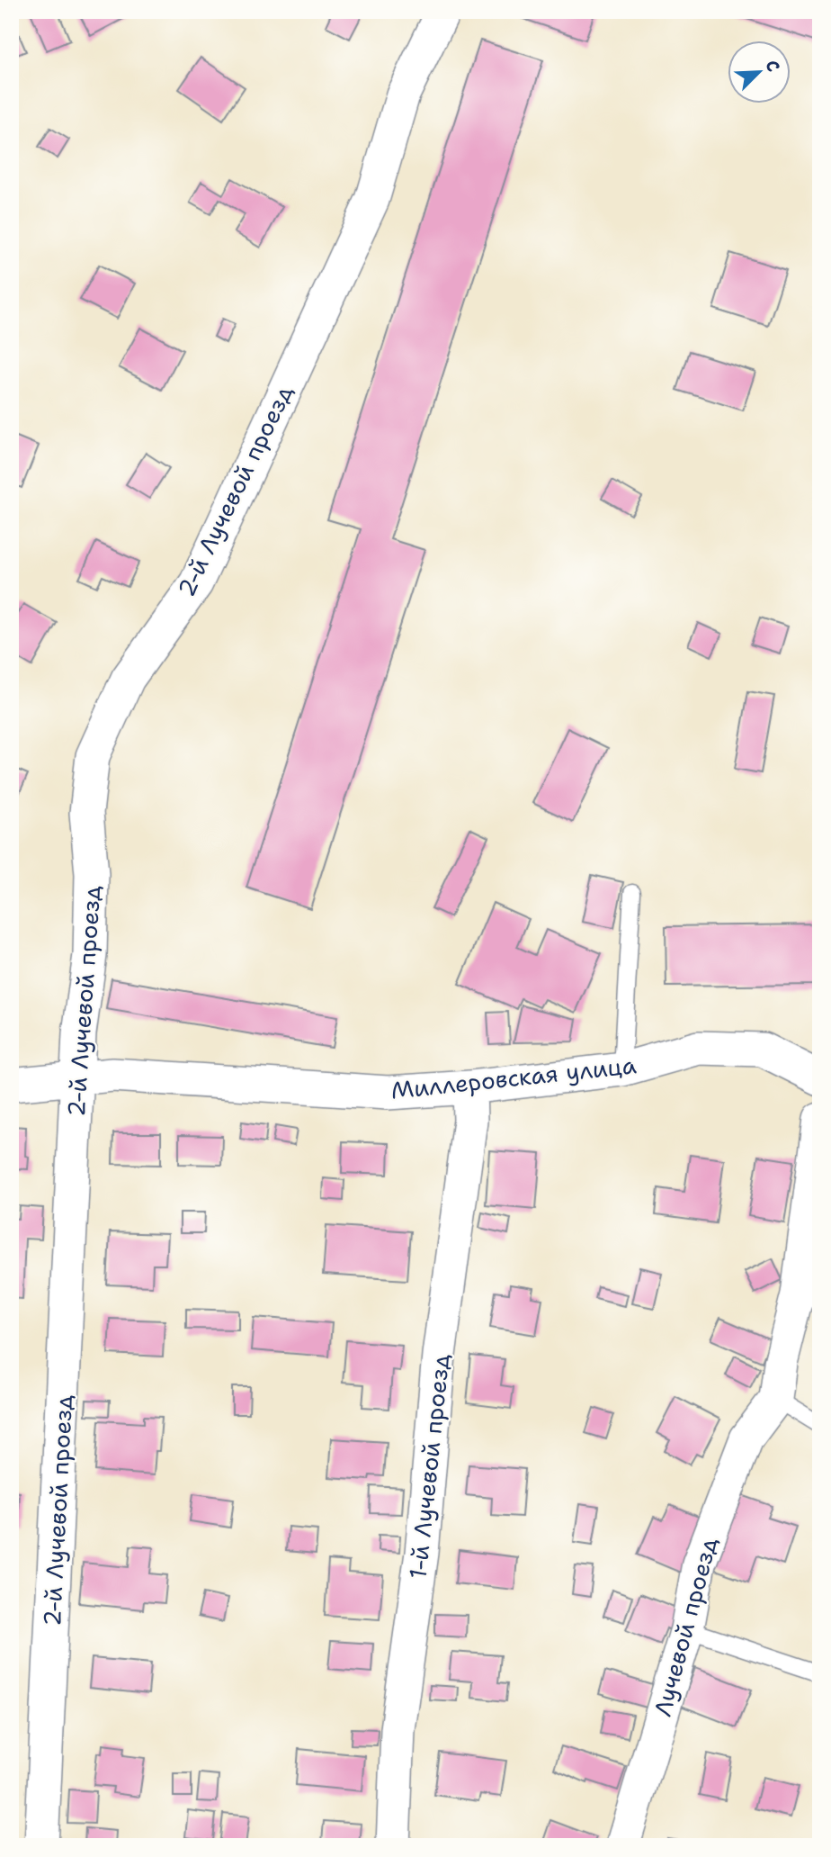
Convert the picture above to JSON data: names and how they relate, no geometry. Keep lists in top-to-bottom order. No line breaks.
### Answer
{"streets":{"street":["2-й Лучевой проезд","Миллеровская улица","1-й Лучевой проезд","Лучевой проезд"]},"crossings":[["2-й Лучевой проезд","Миллеровская улица"],["Миллеровская улица","1-й Лучевой проезд"]],"north":"top right"}
